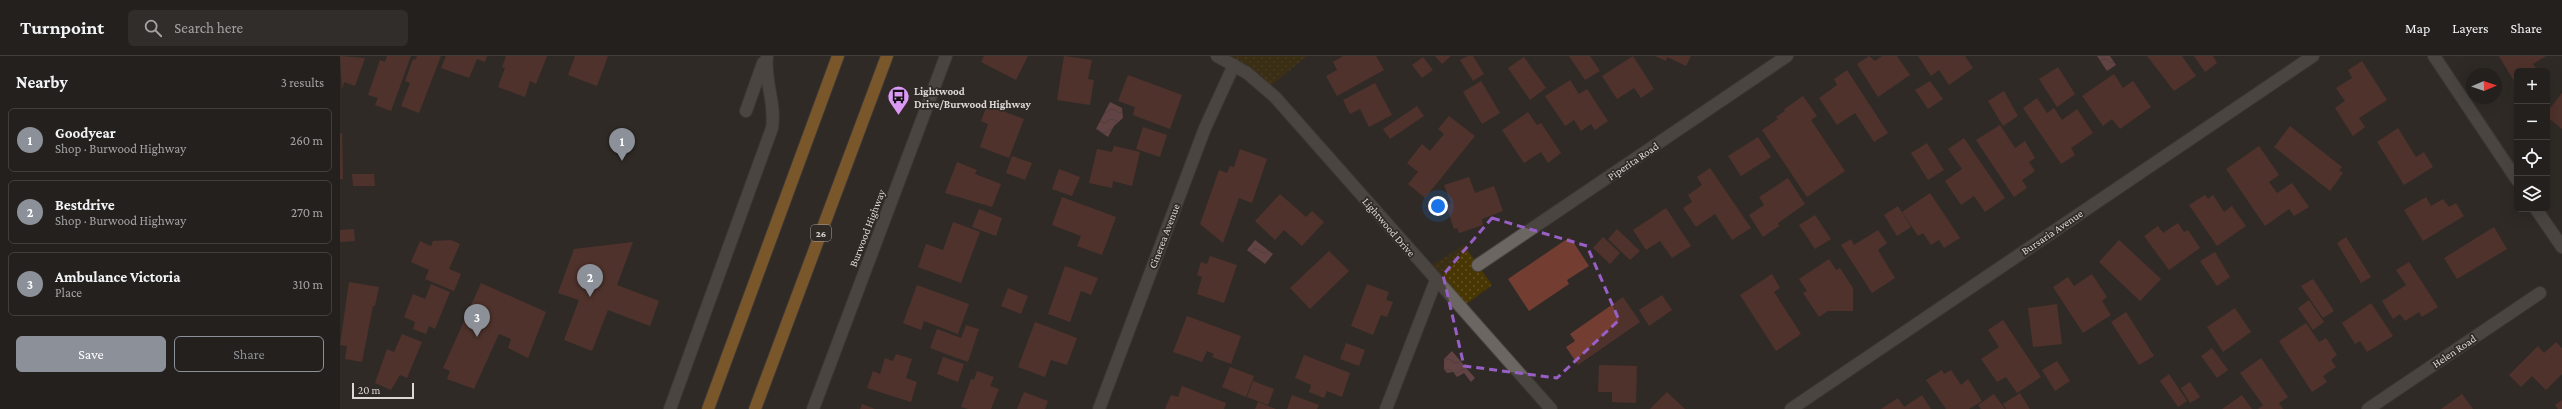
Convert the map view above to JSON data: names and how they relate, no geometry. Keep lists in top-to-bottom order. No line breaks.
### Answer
{"streets":{"highway":["26"],"street":["Piperita Road","Lightwood Drive","Burwood Highway","Bursaria Avenue","Cinerea Avenue","Helen Road"]},"crossings":[["Lightwood Drive","Cinerea Avenue"]],"places":{"bus stop":["Lightwood Drive/Burwood Highway"]},"scale_bar":"20 m","north":"right","page":{"header":"Turnpoint","search":"Search here","nav":["Map","Layers","Share"],"heading":["Nearby","3 results"],"map_buttons":["+","−"],"list":[{"mark":"1","name":"Goodyear","note":"Shop · Burwood Highway","value":"260 m"},{"mark":"2","name":"Bestdrive","note":"Shop · Burwood Highway","value":"270 m"},{"mark":"3","name":"Ambulance Victoria","note":"Place","value":"310 m"}],"pins":["1","2","3"],"buttons":["Save","Share"],"scale":"20 m"}}
